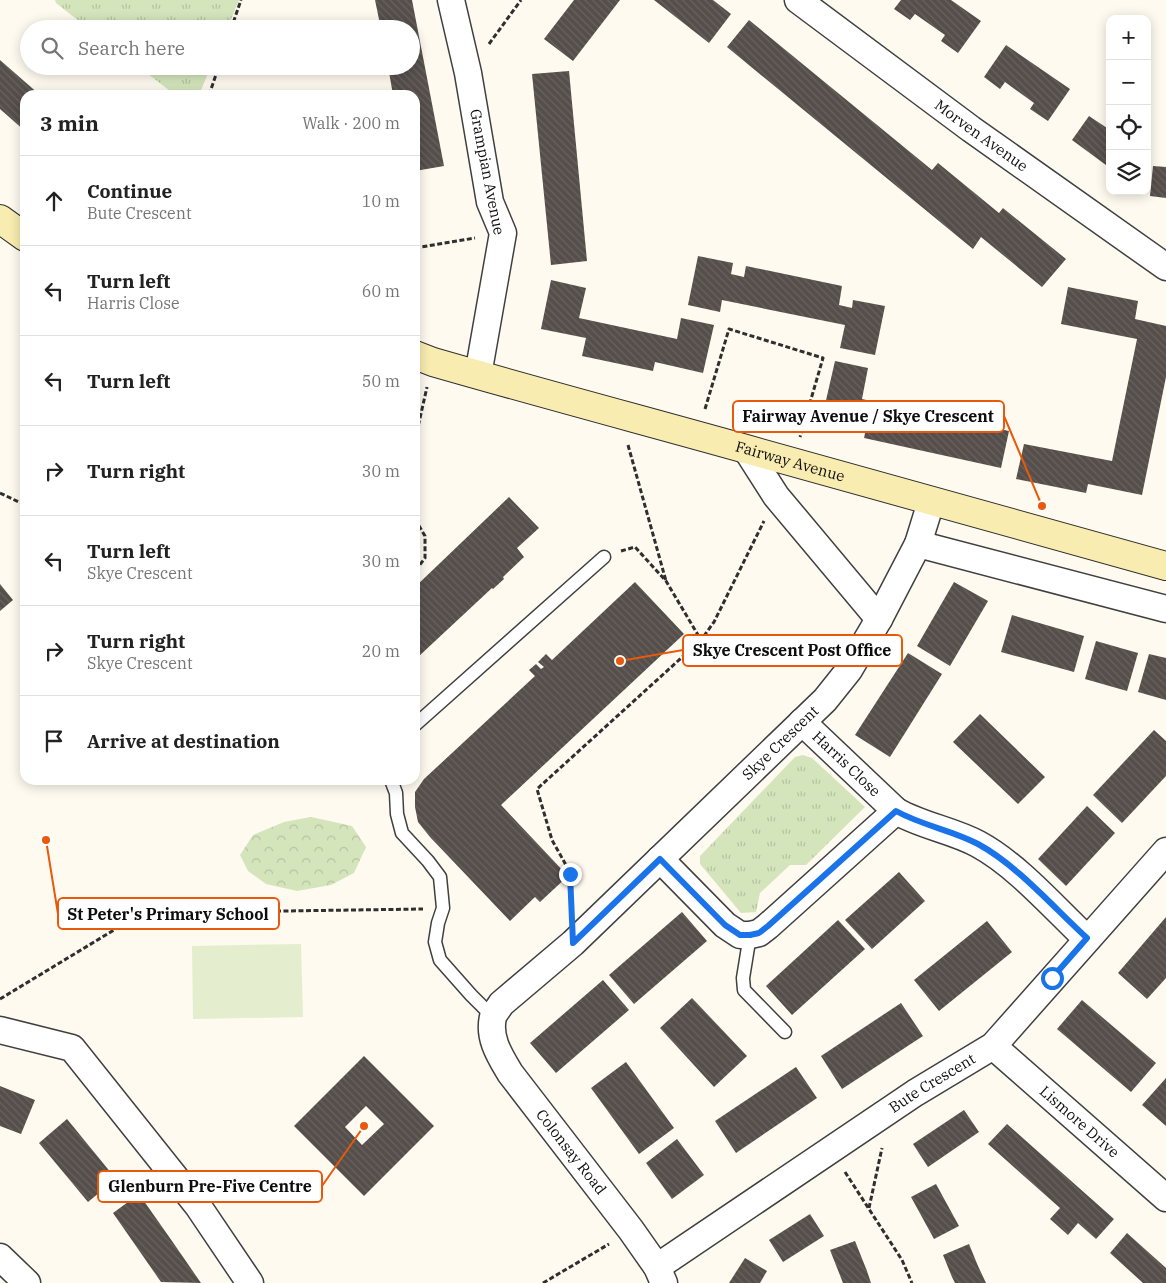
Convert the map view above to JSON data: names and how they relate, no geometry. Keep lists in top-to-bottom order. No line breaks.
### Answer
{"streets":{"street":["Morven Avenue","Grampian Avenue","Fairway Avenue","Skye Crescent","Harris Close","Bute Crescent","Lismore Drive","Colonsay Road"]},"crossings":[["Grampian Avenue","Fairway Avenue"],["Fairway Avenue","Skye Crescent"],["Skye Crescent","Harris Close"],["Skye Crescent","Colonsay Road"],["Harris Close","Bute Crescent"],["Bute Crescent","Lismore Drive"],["Bute Crescent","Colonsay Road"]],"places":["Fairway Avenue / Skye Crescent","Skye Crescent Post Office","St Peter's Primary School","Glenburn Pre-Five Centre"],"page":{"map_buttons":["+","−"],"search":"Search here","heading":["3 min","Walk · 200 m"],"list":[["Continue","Bute Crescent","10 m"],["Turn left","Harris Close","60 m"],["Turn left","50 m"],["Turn right","30 m"],["Turn left","Skye Crescent","30 m"],["Turn right","Skye Crescent","20 m"],"Arrive at destination"]}}
